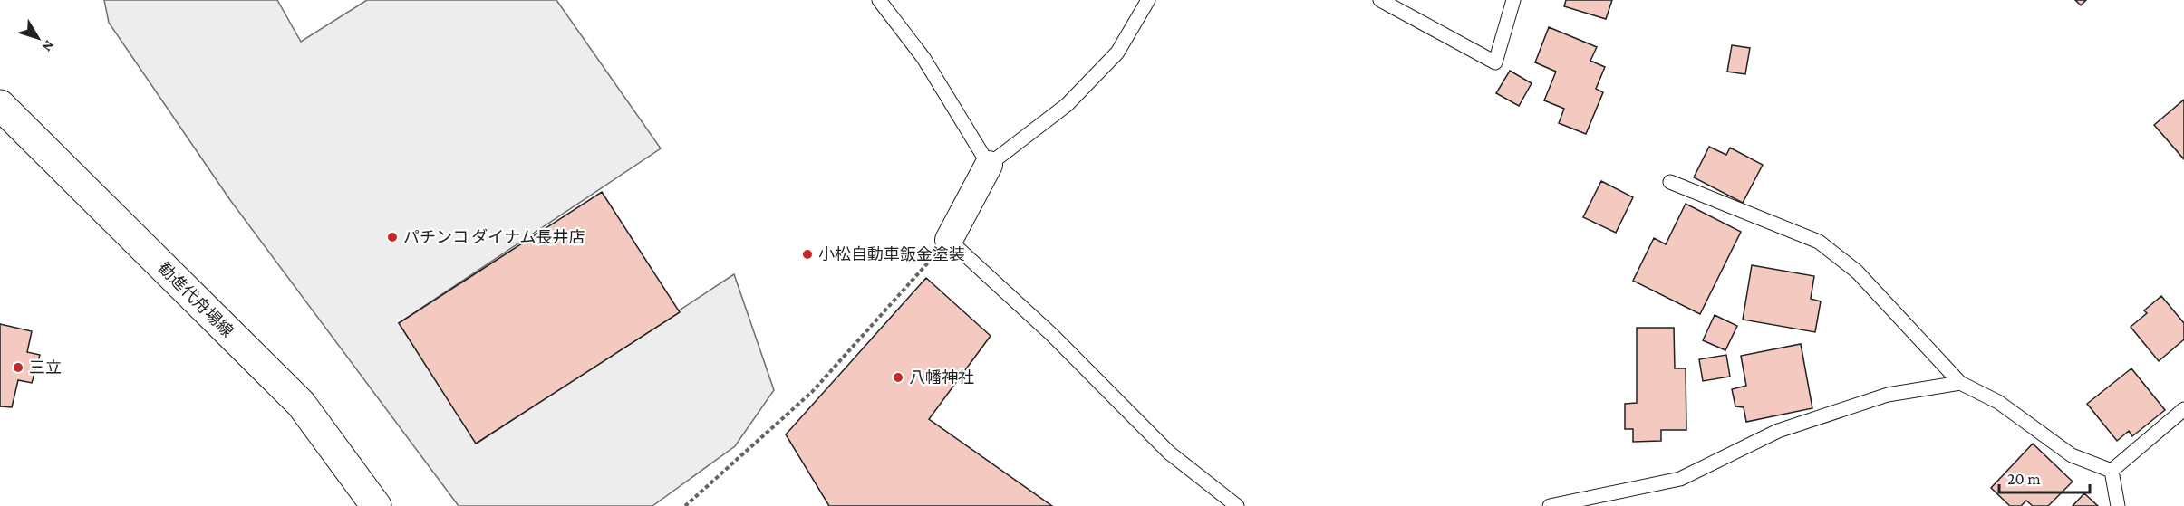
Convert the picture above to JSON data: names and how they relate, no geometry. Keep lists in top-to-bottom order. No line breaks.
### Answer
{"streets":{"main road":["勧進代舟場線"]},"places":["パチンコ ダイナム長井店","小松自動車鈑金塗装","三立","八幡神社"],"scale_bar":"20 m","north":"bottom right"}
